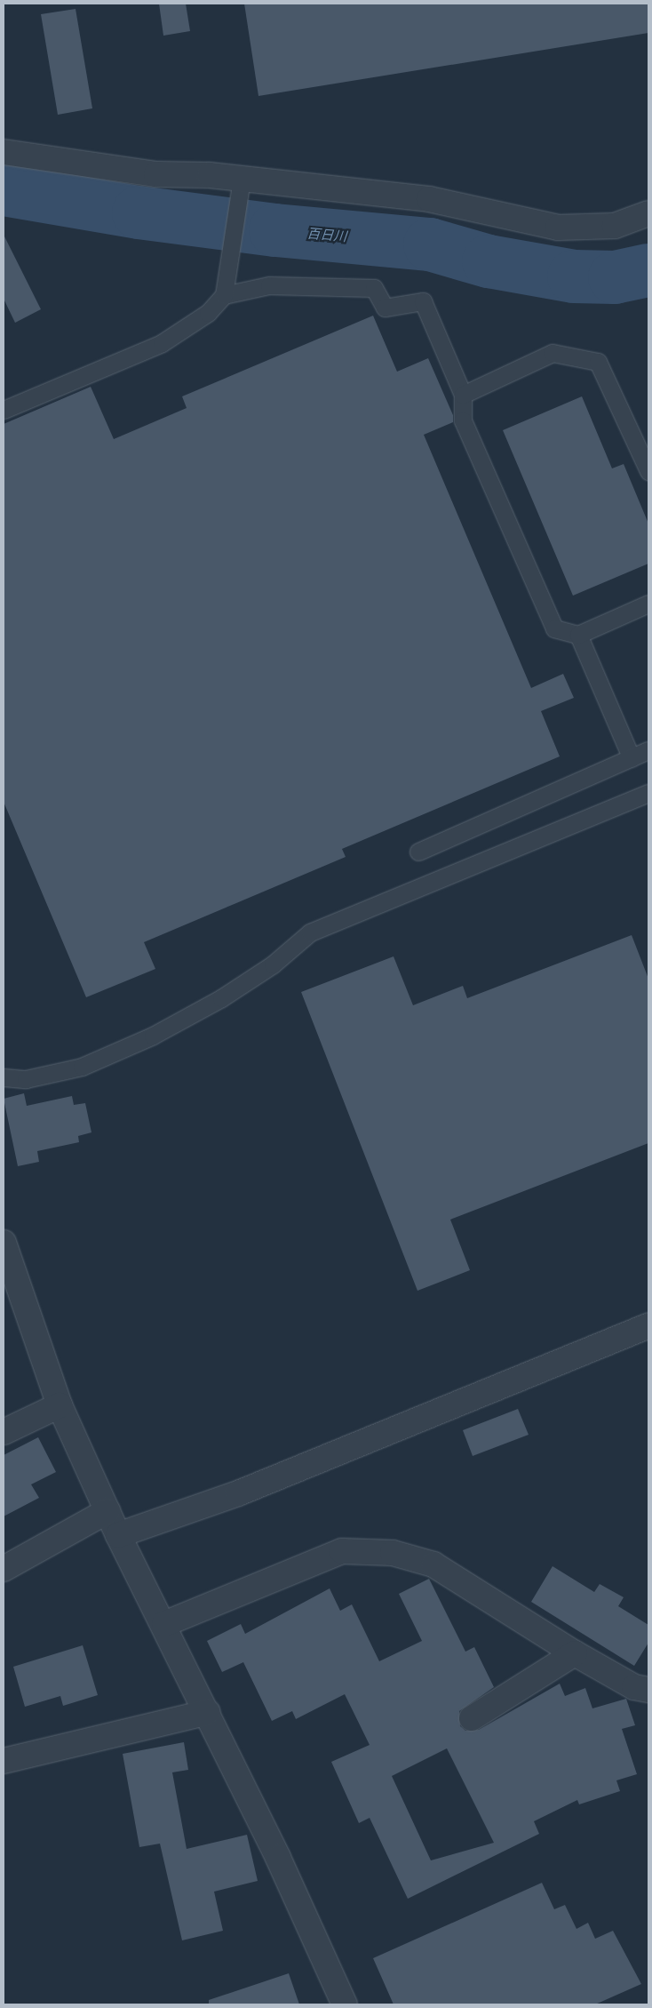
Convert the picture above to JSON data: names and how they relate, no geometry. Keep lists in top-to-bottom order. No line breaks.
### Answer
{"water":["百日川"]}
